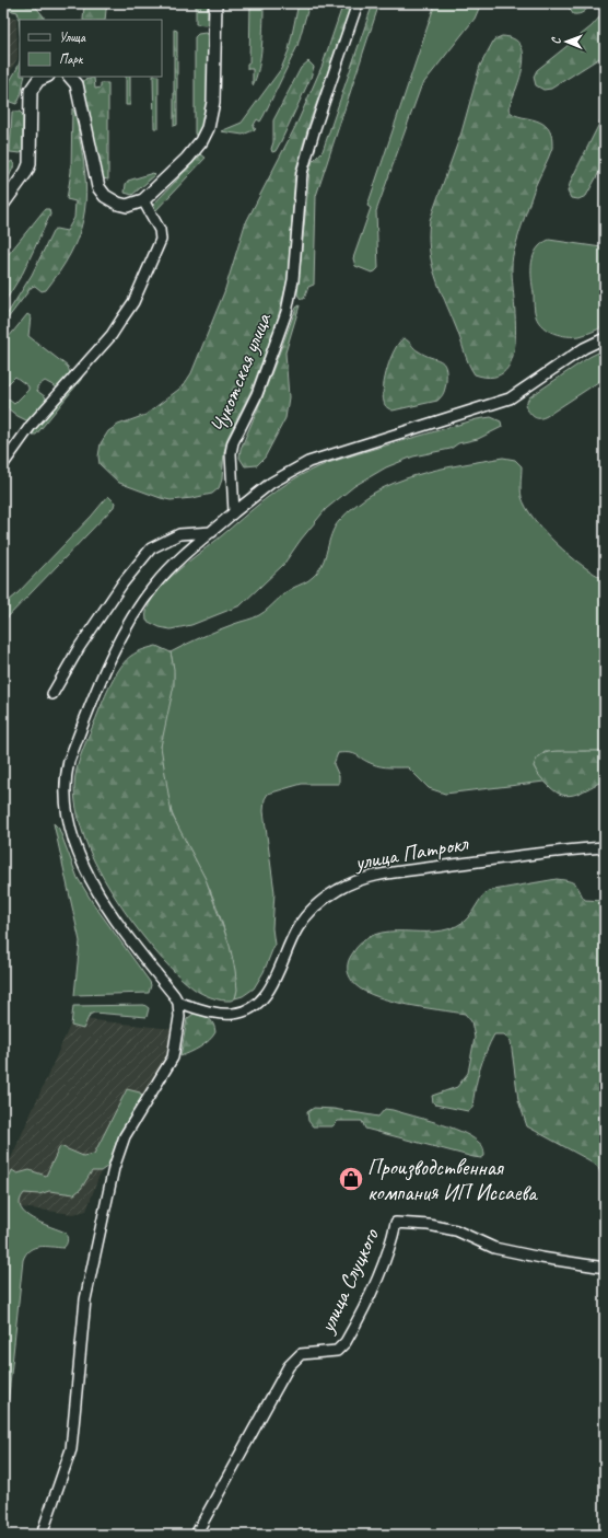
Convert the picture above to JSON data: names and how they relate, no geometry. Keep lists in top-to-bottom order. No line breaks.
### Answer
{"streets":{"street":["Чукотская улица","улица Патрокл","улица Слуцкого"]},"places":{"shop":["Производственная компания ИП Иссаева"]},"legend":["Улица","Парк"],"north":"left"}
